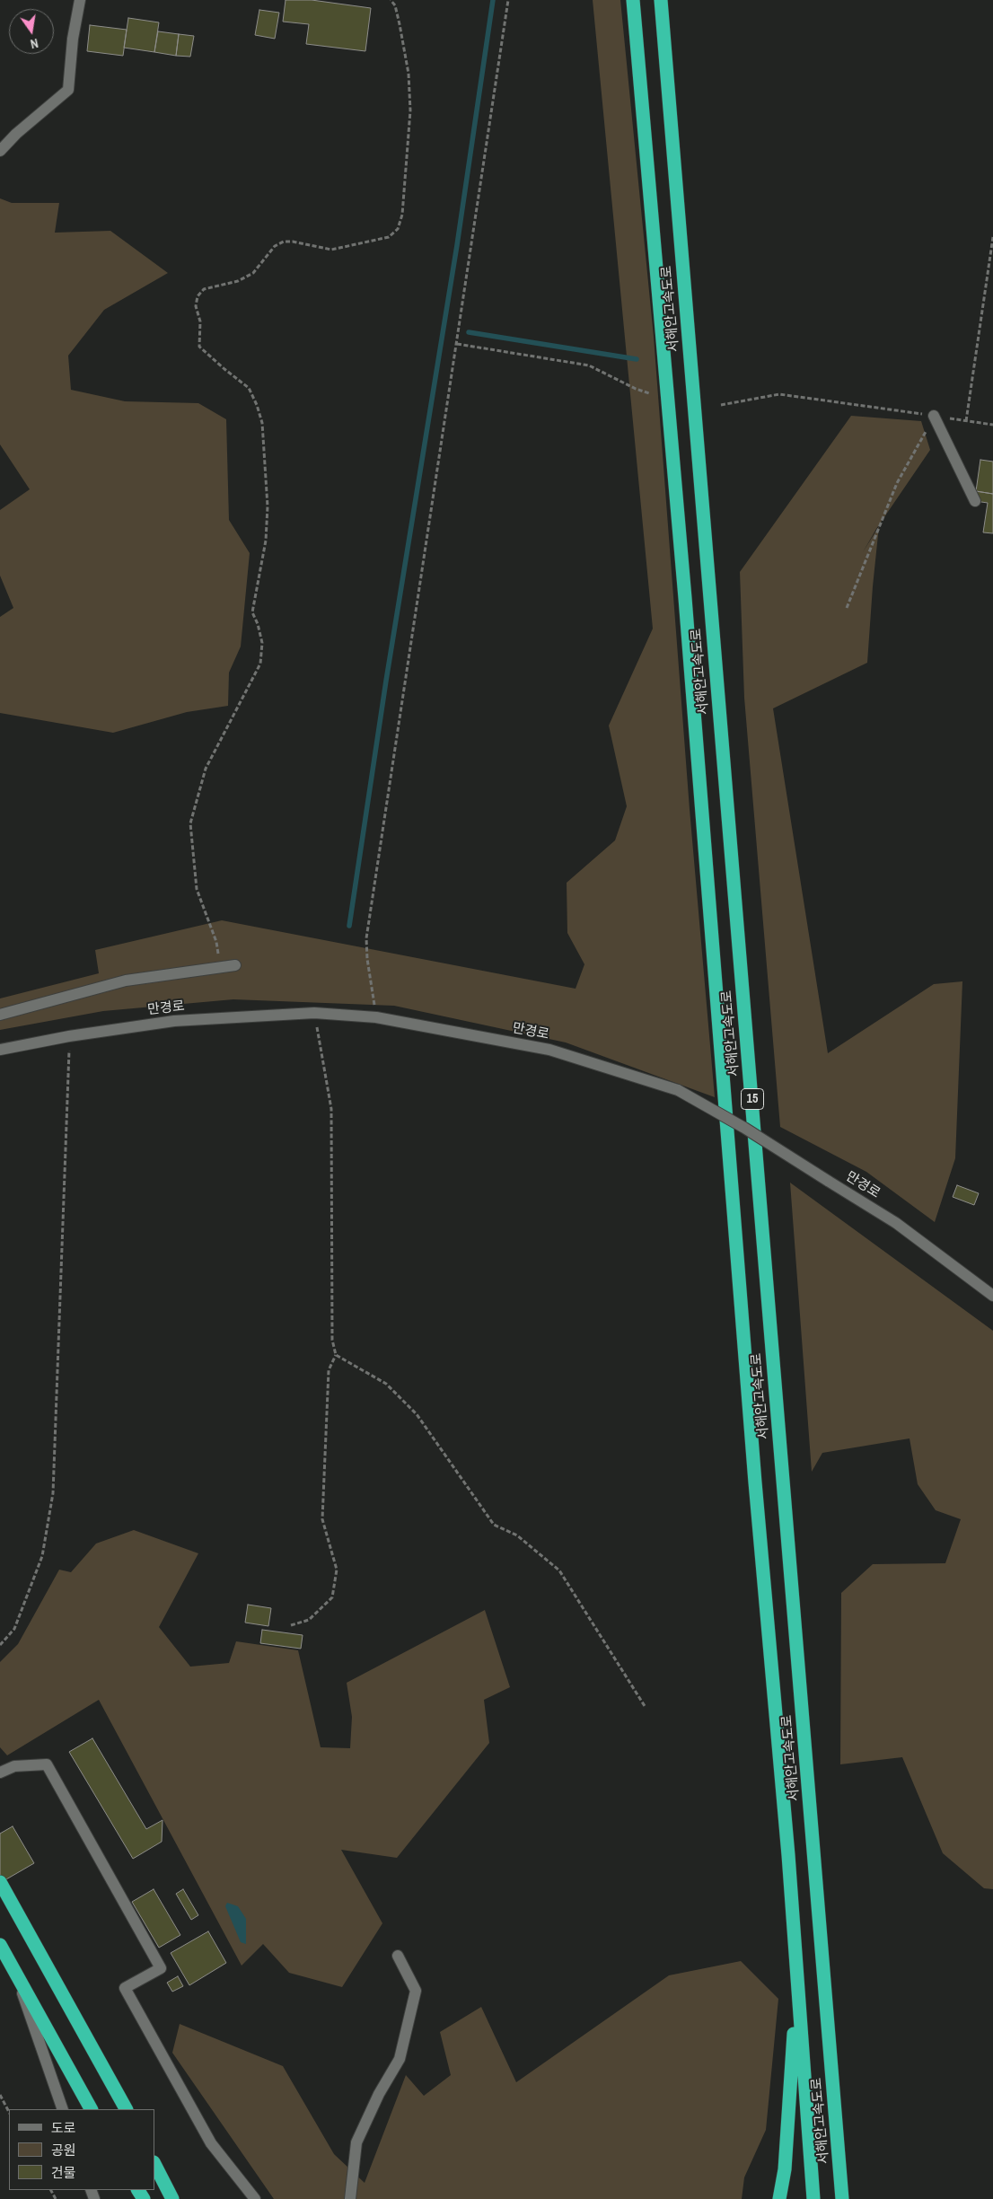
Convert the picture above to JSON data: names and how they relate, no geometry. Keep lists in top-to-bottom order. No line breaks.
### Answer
{"streets":{"highway":["서해안고속도로","15"],"street":["만경로"]},"legend":["도로","공원","건물"],"north":"bottom"}
